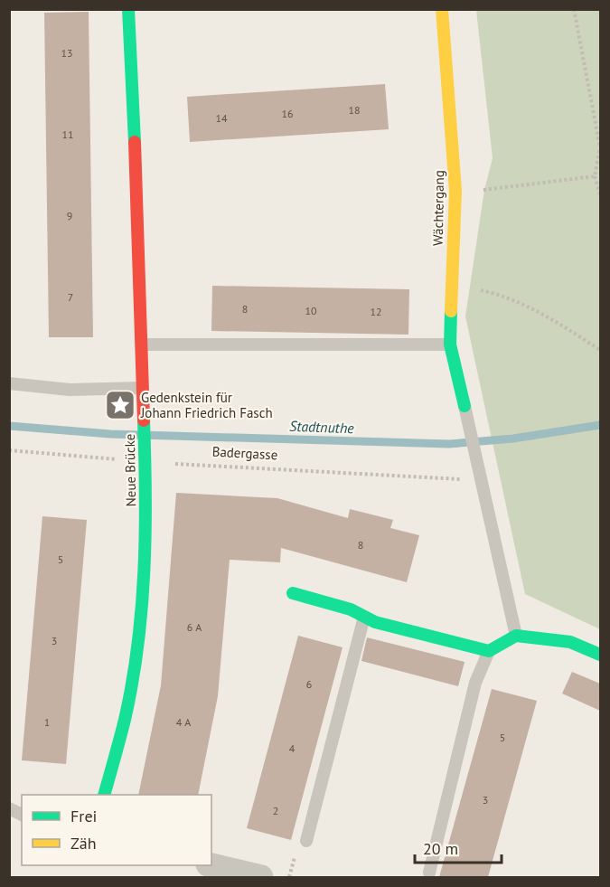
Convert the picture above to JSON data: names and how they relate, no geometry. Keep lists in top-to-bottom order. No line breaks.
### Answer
{"streets":{"street":["Wächtergang","Neue Brücke"],"path":["Badergasse"]},"crossings":[["Badergasse","Neue Brücke"]],"water":["Stadtnuthe"],"places":{"place":["Gedenkstein für Johann Friedrich Fasch"]},"house_numbers":["13","18","16","14","11","9","7","8","10","12","8","5","6 A","3","6","1","4 A","5","4","3","2"],"legend":["Frei","Zäh"],"scale_bar":"20 m"}
